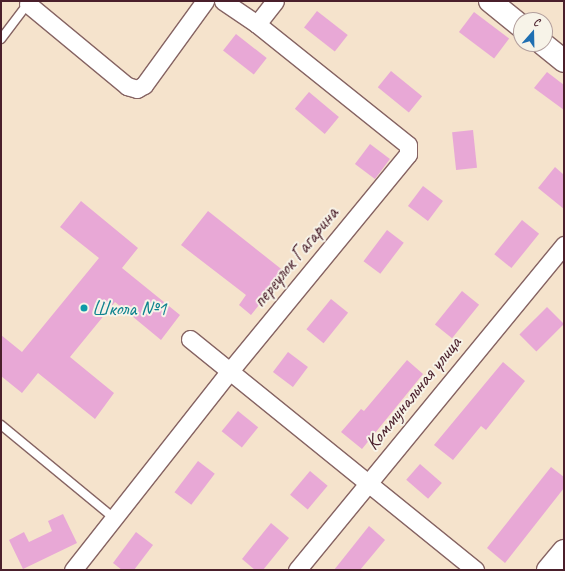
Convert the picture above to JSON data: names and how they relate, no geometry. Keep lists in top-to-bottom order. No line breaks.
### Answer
{"streets":{"street":["переулок Гагарина","Коммунальная улица"]},"places":["Школа №1"],"north":"top"}
